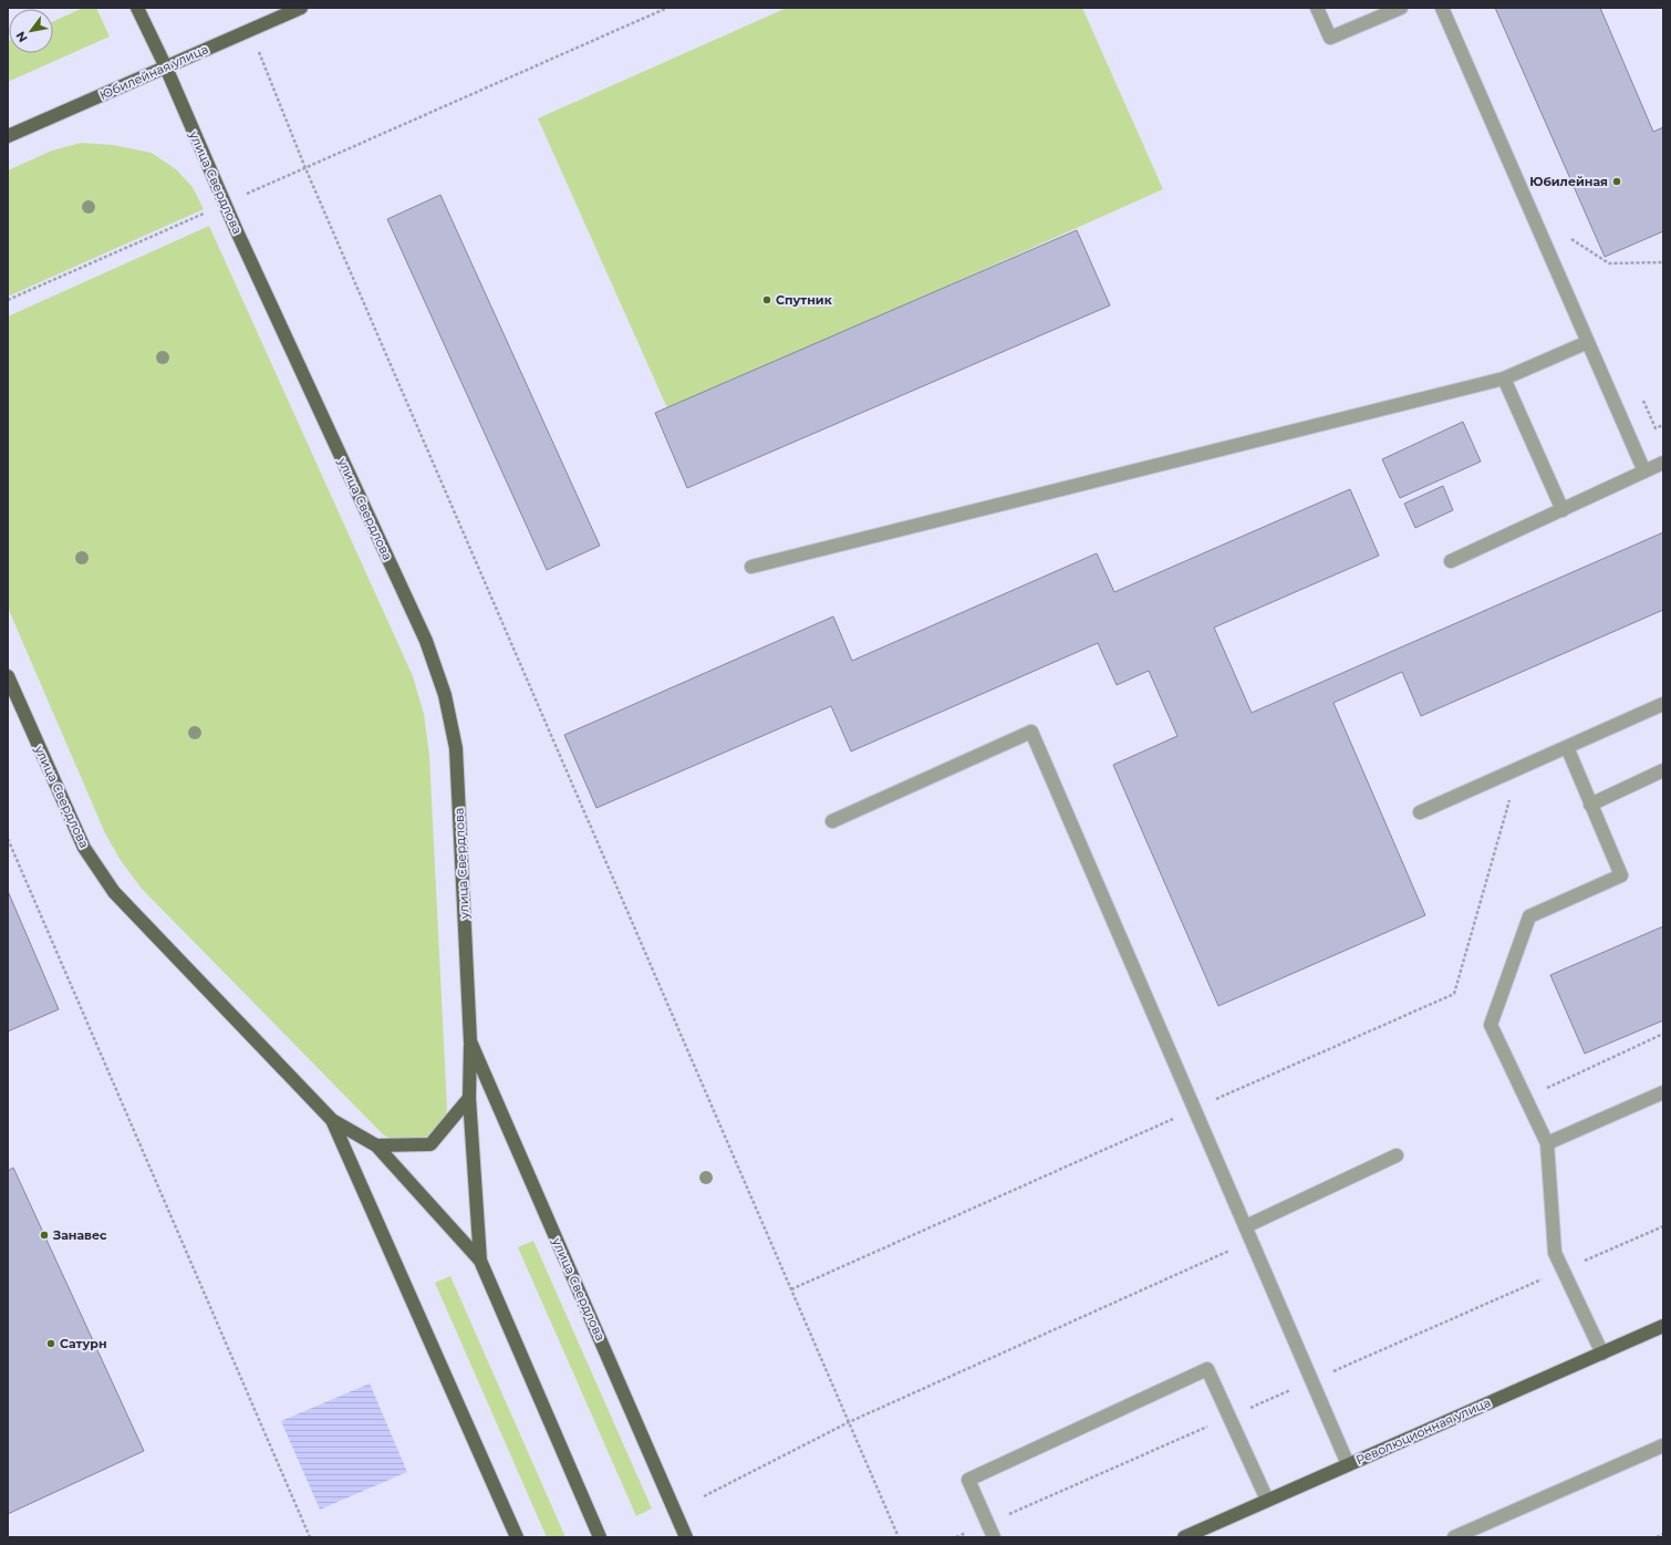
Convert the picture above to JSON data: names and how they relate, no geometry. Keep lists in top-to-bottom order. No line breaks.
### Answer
{"streets":{"main road":["Юбилейная улица","улица Свердлова","Революционная улица"]},"crossings":[["Юбилейная улица","улица Свердлова"]],"places":["Юбилейная","Спутник","Занавес","Сатурн"],"north":"bottom left"}
